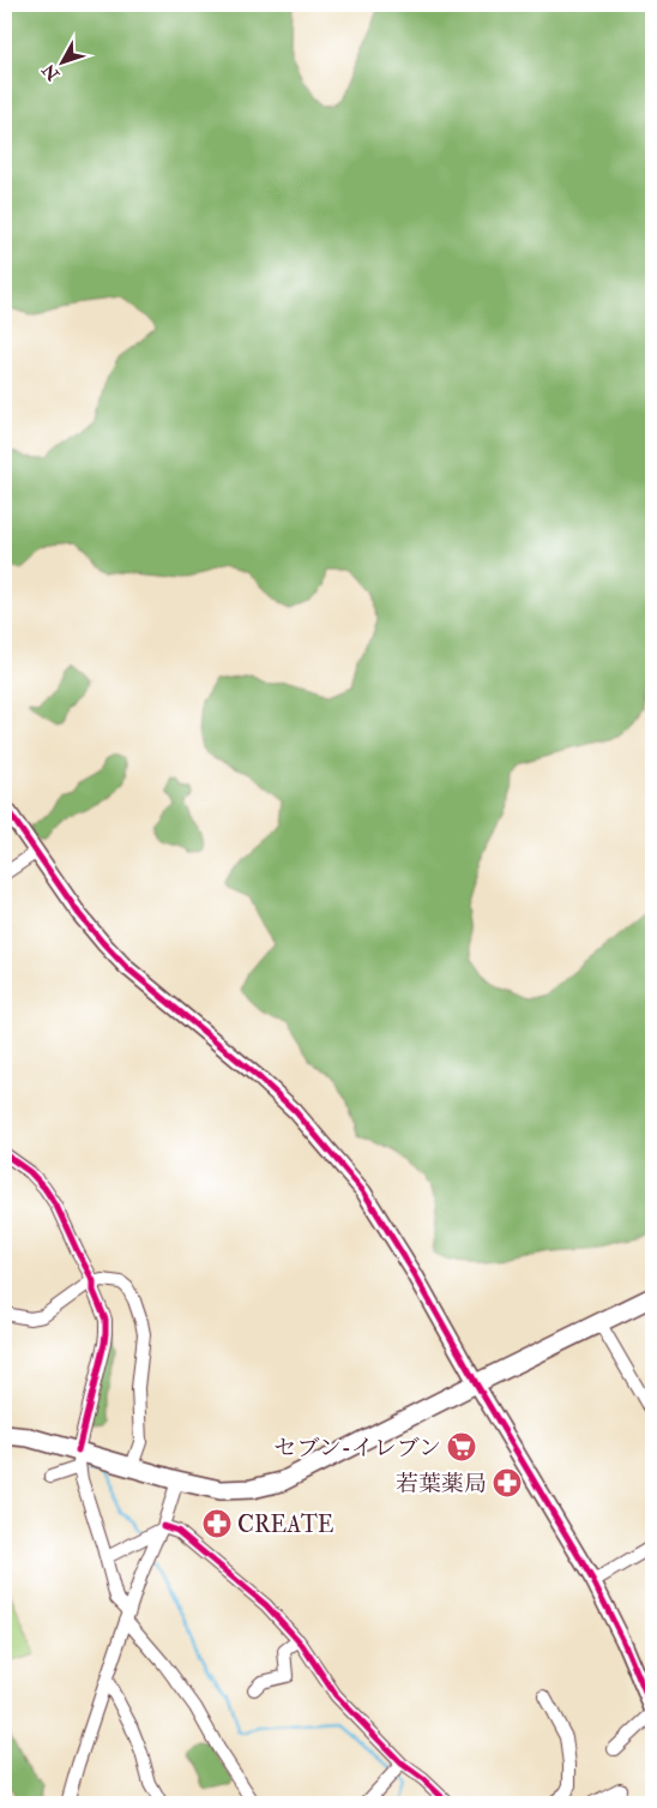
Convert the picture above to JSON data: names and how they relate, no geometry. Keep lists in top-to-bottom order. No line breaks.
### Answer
{"places":{"supermarket":["セブン-イレブン"],"pharmacy":["若葉薬局","CREATE"]},"north":"bottom left"}
